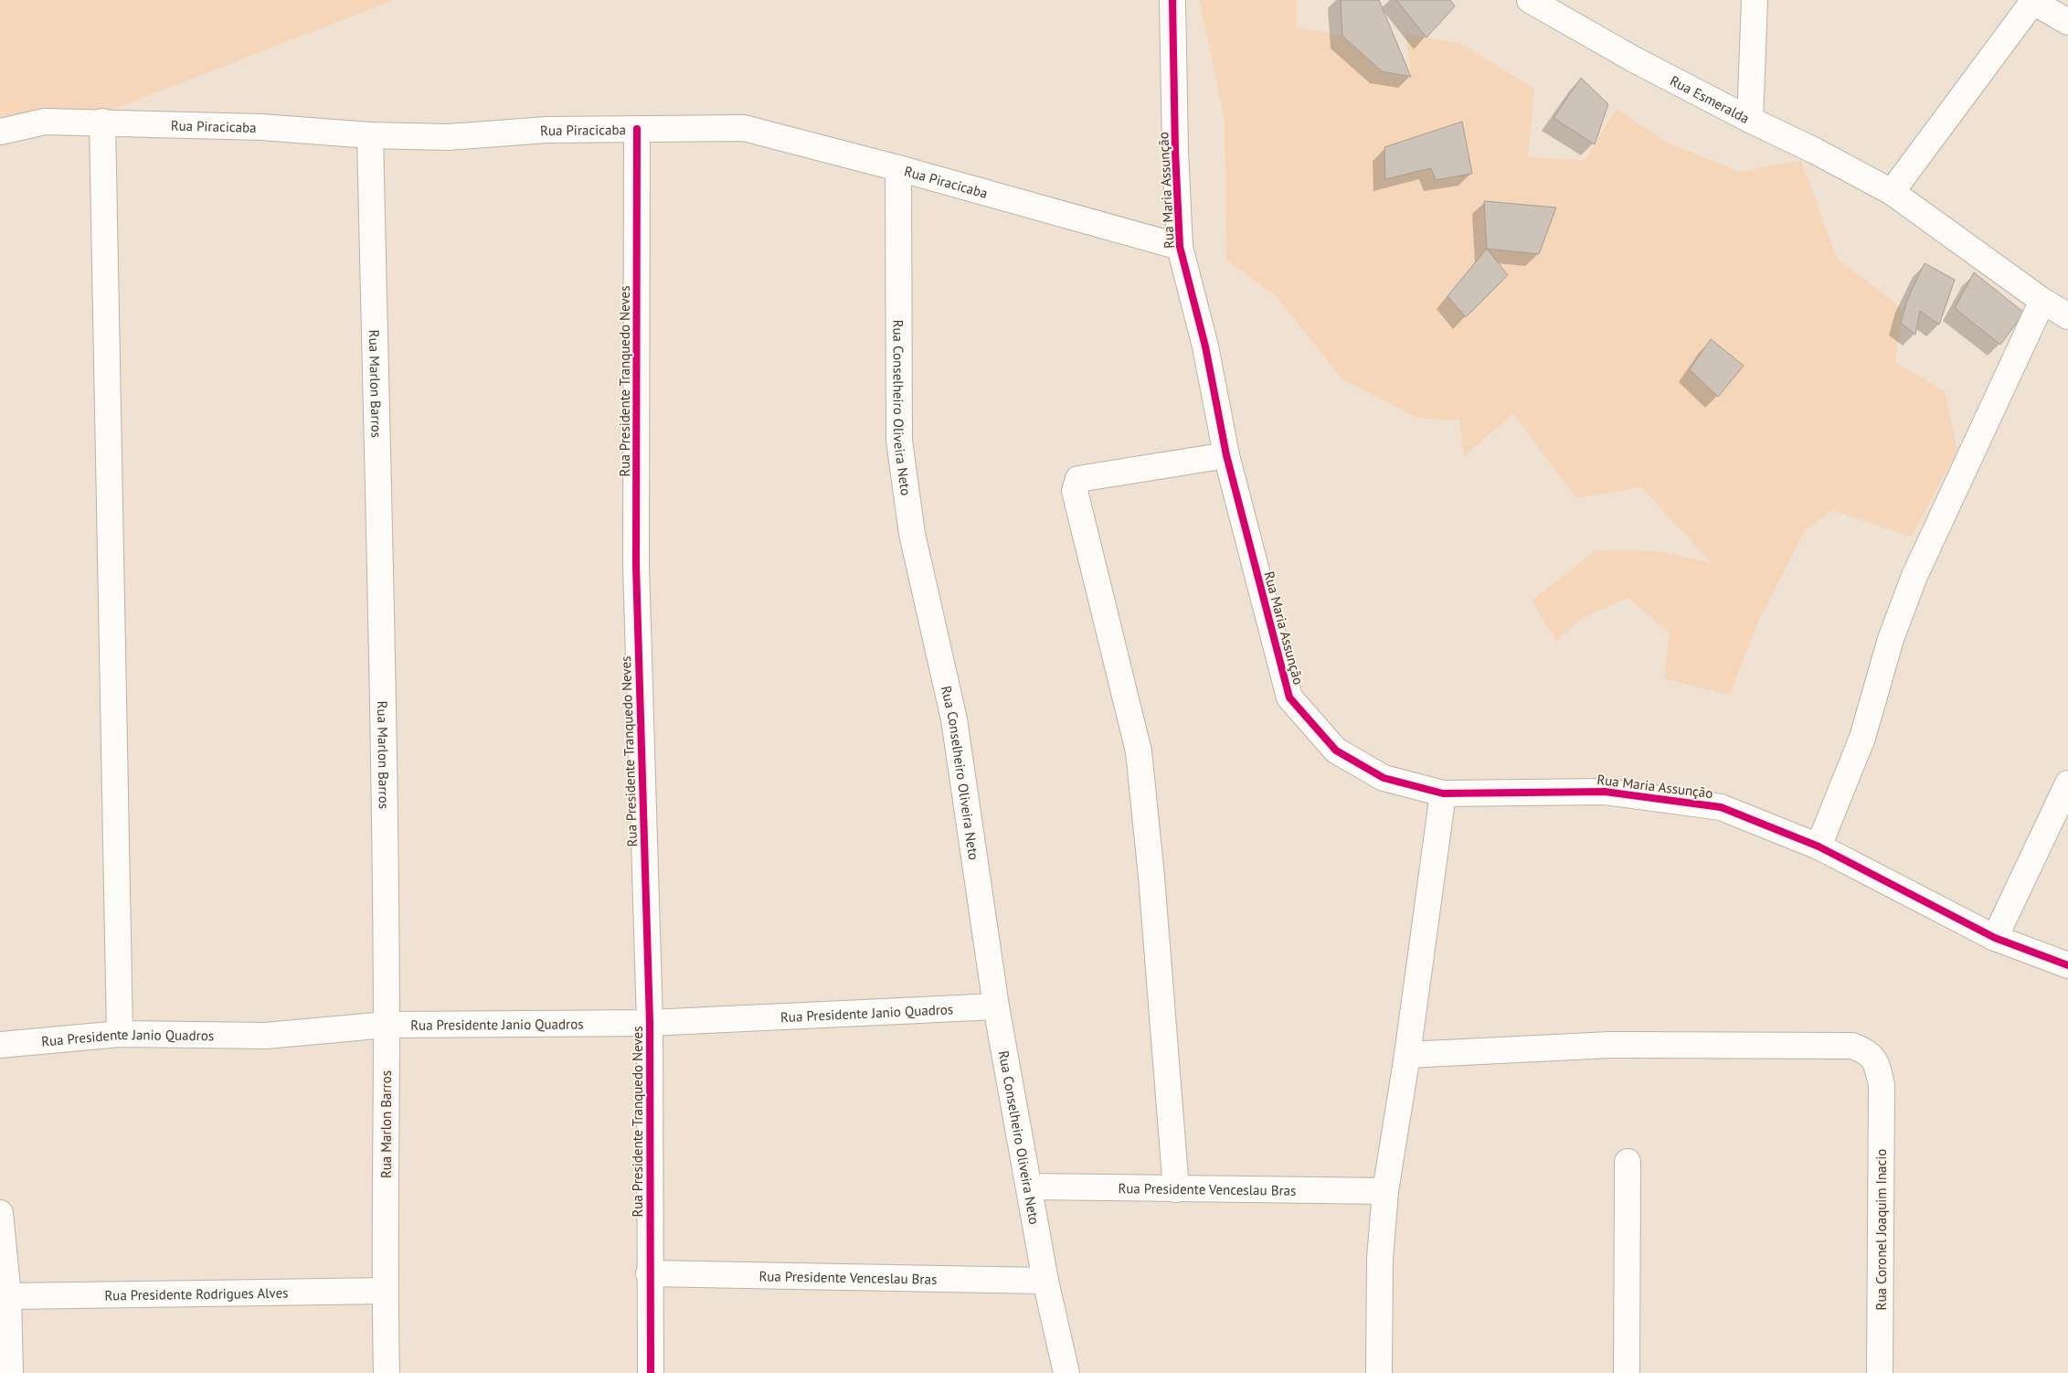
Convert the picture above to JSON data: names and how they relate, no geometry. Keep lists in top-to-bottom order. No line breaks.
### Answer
{"streets":{"street":["Rua Esmeralda","Rua Piracicaba","Rua Maria Assunção","Rua Presidente Tranquedo Neves","Rua Marlon Barros","Rua Conselheiro Oliveira Neto","Rua Presidente Janio Quadros","Rua Presidente Venceslau Bras","Rua Coronel Joaquim Inacio","Rua Presidente Rodrigues Alves"]},"crossings":[["Rua Piracicaba","Rua Maria Assunção"],["Rua Piracicaba","Rua Presidente Tranquedo Neves"],["Rua Piracicaba","Rua Marlon Barros"],["Rua Piracicaba","Rua Conselheiro Oliveira Neto"],["Rua Presidente Tranquedo Neves","Rua Presidente Janio Quadros"],["Rua Presidente Tranquedo Neves","Rua Presidente Venceslau Bras"],["Rua Marlon Barros","Rua Presidente Janio Quadros"],["Rua Marlon Barros","Rua Presidente Rodrigues Alves"],["Rua Conselheiro Oliveira Neto","Rua Presidente Janio Quadros"],["Rua Conselheiro Oliveira Neto","Rua Presidente Venceslau Bras"]]}
